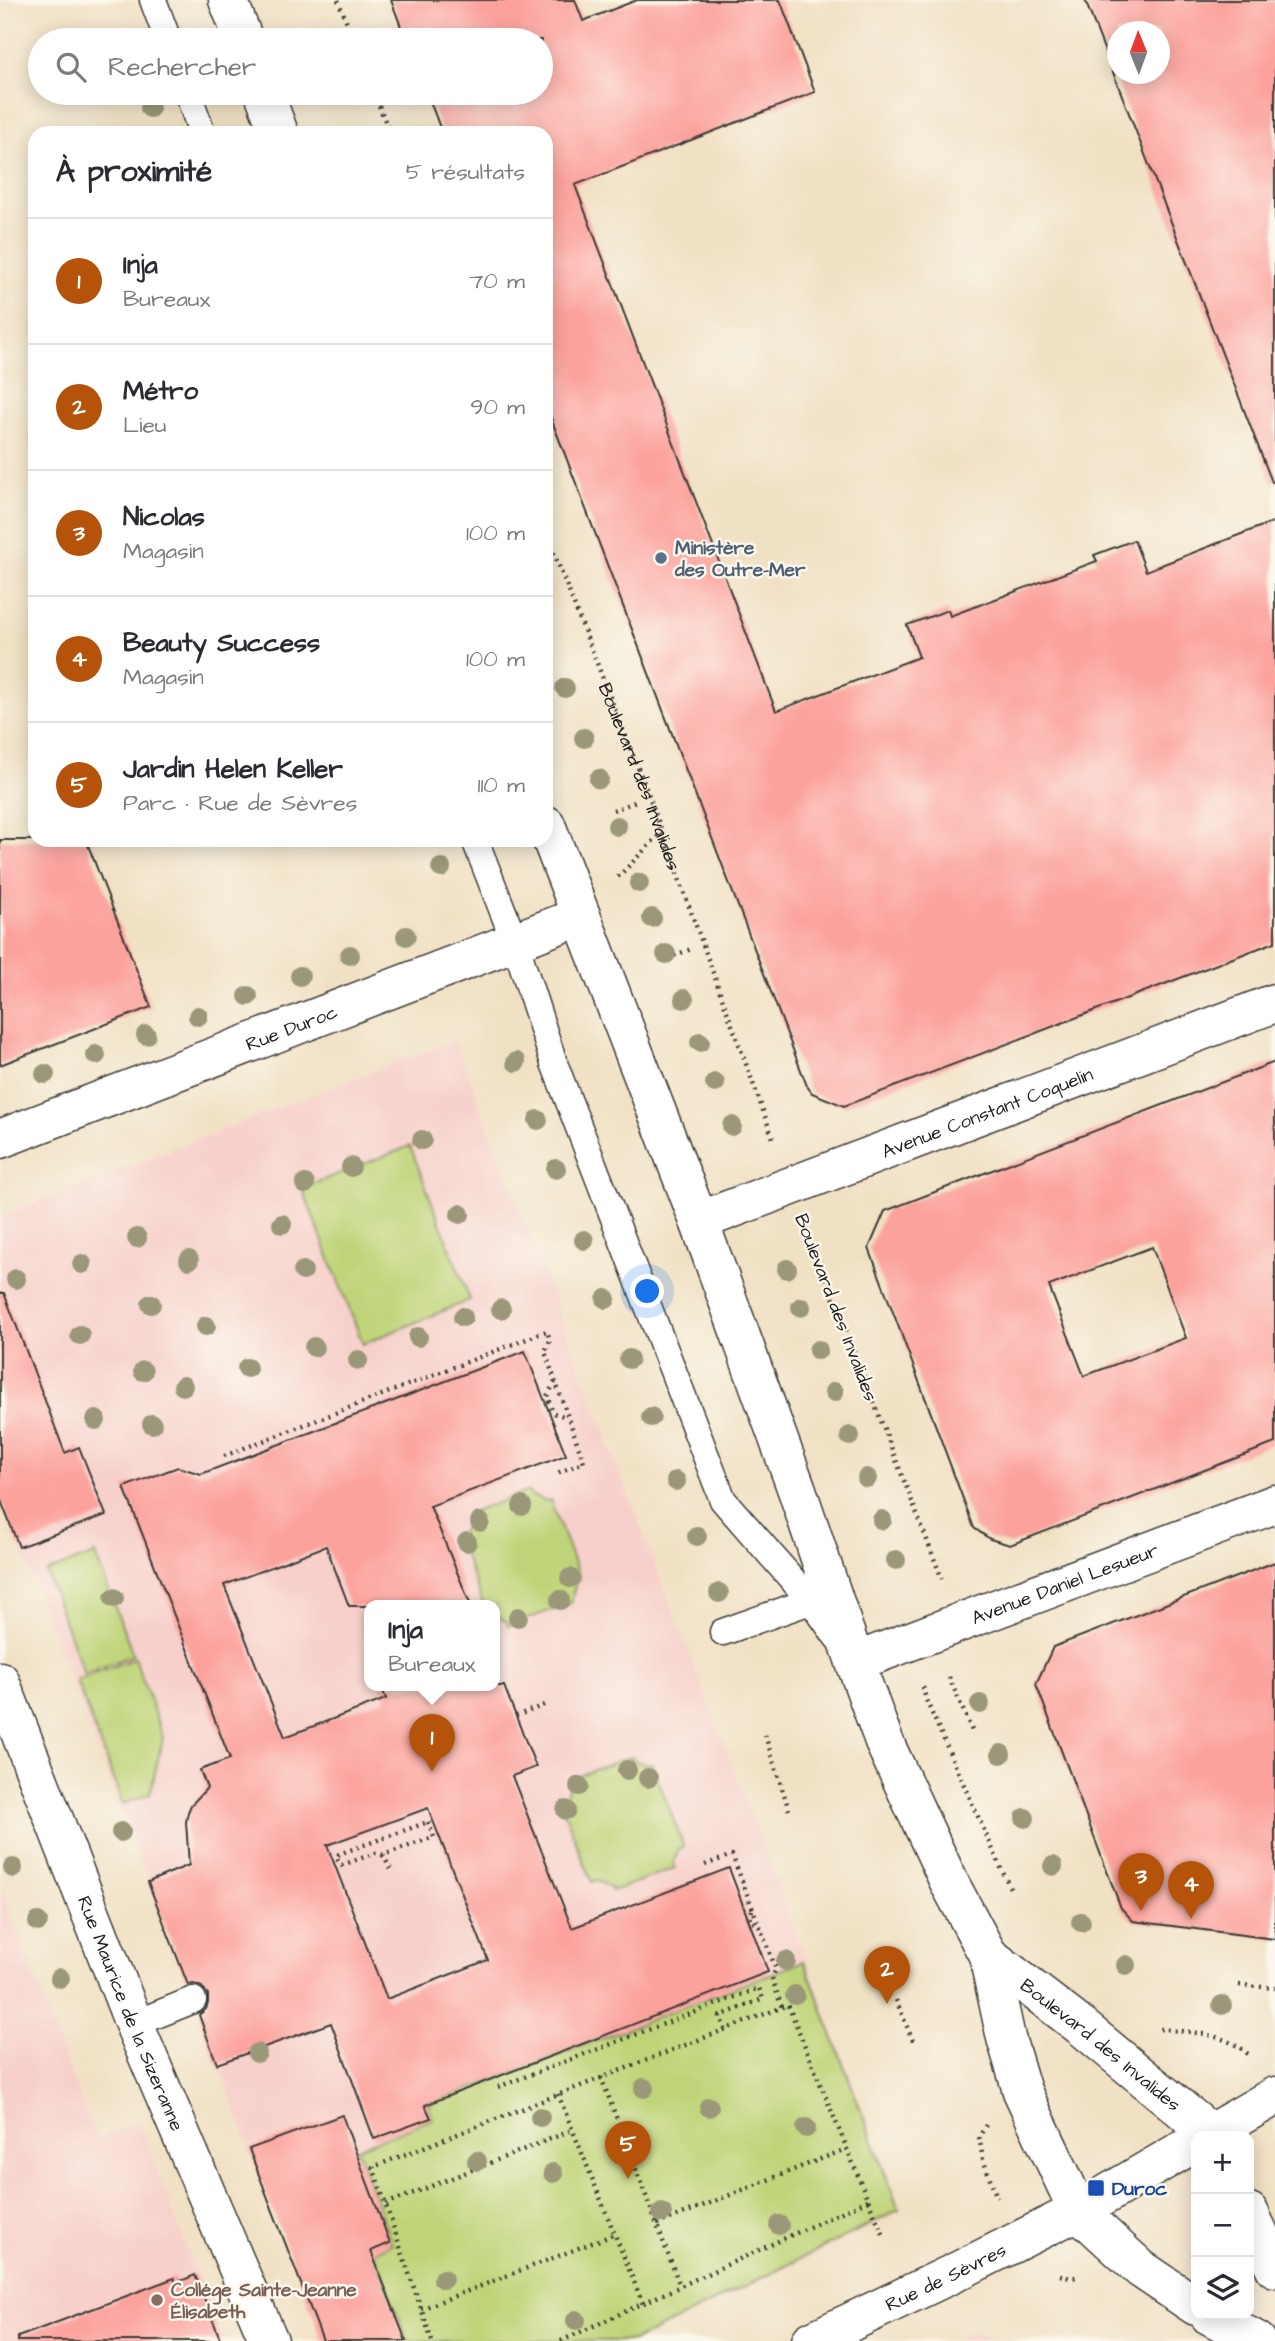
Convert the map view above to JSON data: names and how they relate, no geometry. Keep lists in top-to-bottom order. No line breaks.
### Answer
{"streets":{"main road":["Boulevard des Invalides","Rue Duroc","Avenue Constant Coquelin","Avenue Daniel Lesueur","Rue Maurice de la Sizeranne","Rue de Sèvres"]},"crossings":[["Boulevard des Invalides","Rue Duroc"],["Boulevard des Invalides","Avenue Constant Coquelin"],["Boulevard des Invalides","Avenue Daniel Lesueur"],["Boulevard des Invalides","Rue de Sèvres"]],"places":{"other":["Ministère des Outre-Mer","Collége Sainte-Jeanne Élisabeth"],"transit":["Duroc"]},"north":"top","page":{"search":"Rechercher","heading":["À proximité","5 résultats"],"list":[{"mark":"1","name":"Inja","note":"Bureaux","value":"70 m"},{"mark":"2","name":"Métro","note":"Lieu","value":"90 m"},{"mark":"3","name":"Nicolas","note":"Magasin","value":"100 m"},{"mark":"4","name":"Beauty Success","note":"Magasin","value":"100 m"},{"mark":"5","name":"Jardin Helen Keller","note":"Parc · Rue de Sèvres","value":"110 m"}],"popup":["Inja","Bureaux"],"pins":["1","3","4","2","5"],"map_buttons":["+","−"]}}
